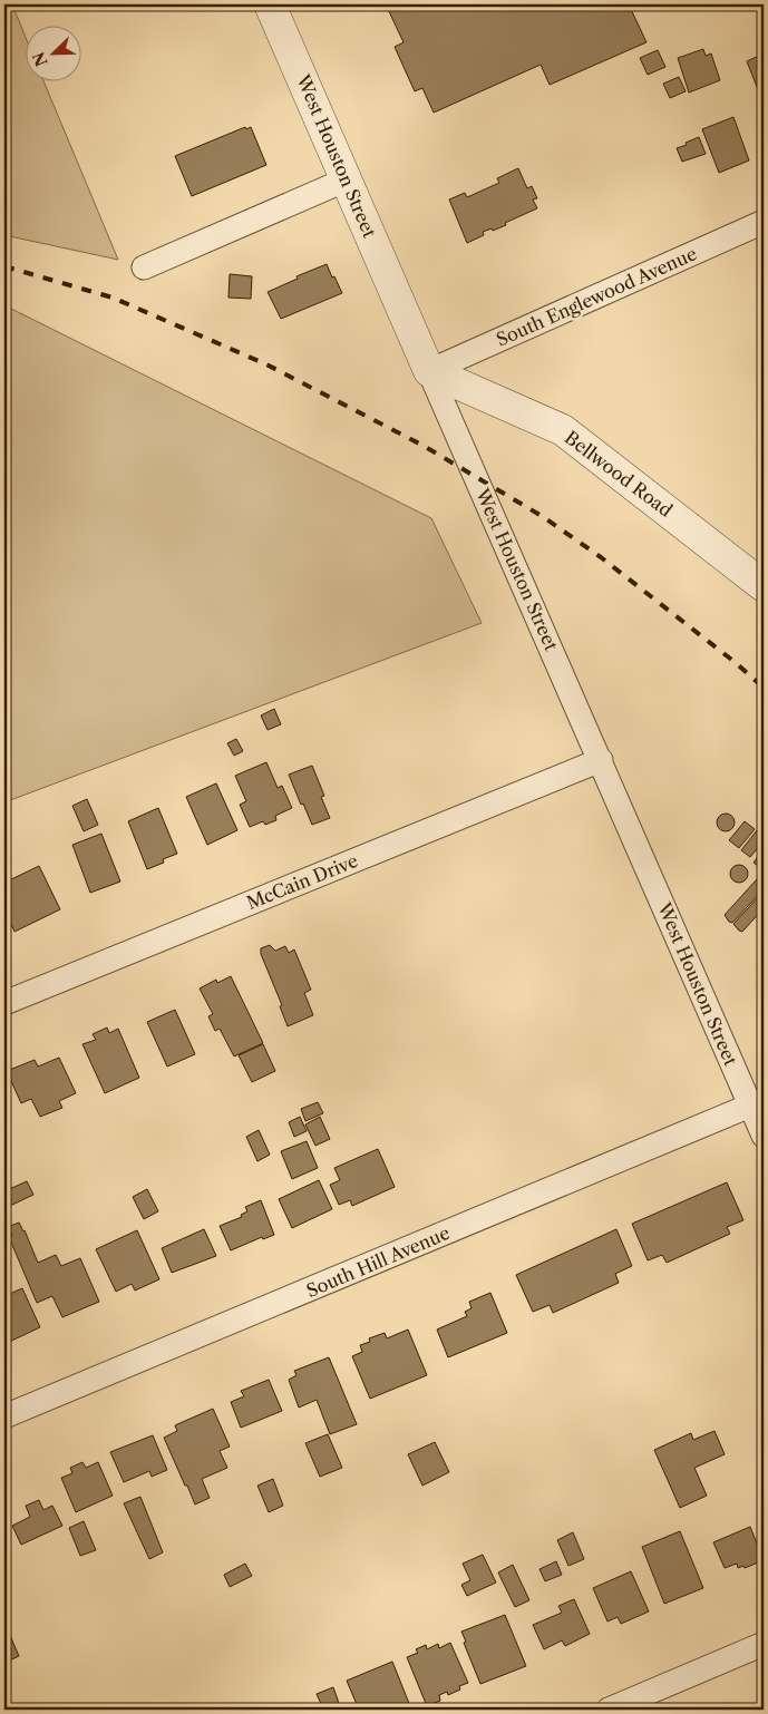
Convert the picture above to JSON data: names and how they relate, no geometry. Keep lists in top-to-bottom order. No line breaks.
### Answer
{"streets":{"street":["West Houston Street","South Englewood Avenue","Bellwood Road","McCain Drive","South Hill Avenue"]},"crossings":[["West Houston Street","South Englewood Avenue"],["West Houston Street","Bellwood Road"],["West Houston Street","McCain Drive"],["West Houston Street","South Hill Avenue"],["South Englewood Avenue","Bellwood Road"]],"north":"bottom left"}
